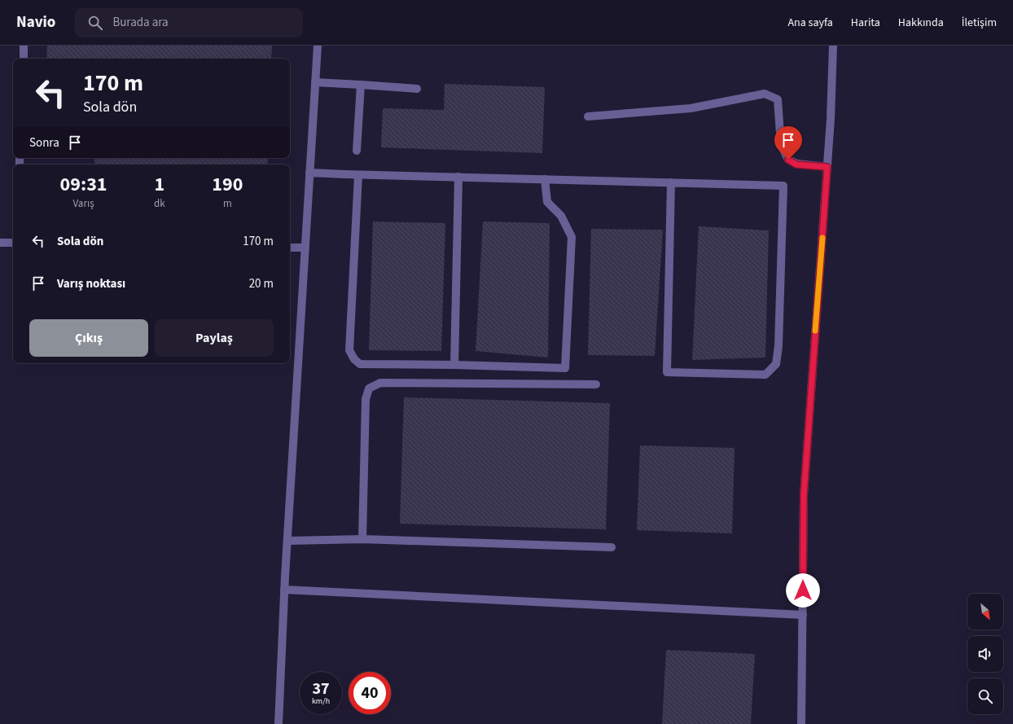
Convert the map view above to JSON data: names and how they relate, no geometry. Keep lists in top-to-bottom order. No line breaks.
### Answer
{"north":"bottom right","page":{"header":"Navio","search":"Burada ara","nav":["Ana sayfa","Harita","Hakkında","İletişim"],"turn":["170 m","Sola dön"],"then":"Sonra","eta":["09:31","Varış","1","dk","190","m"],"list":[{"name":"Sola dön","value":"170 m"},{"name":"Varış noktası","value":"20 m"}],"buttons":["Çıkış","Paylaş"],"speed":"37 km/h","limit":"40"}}
